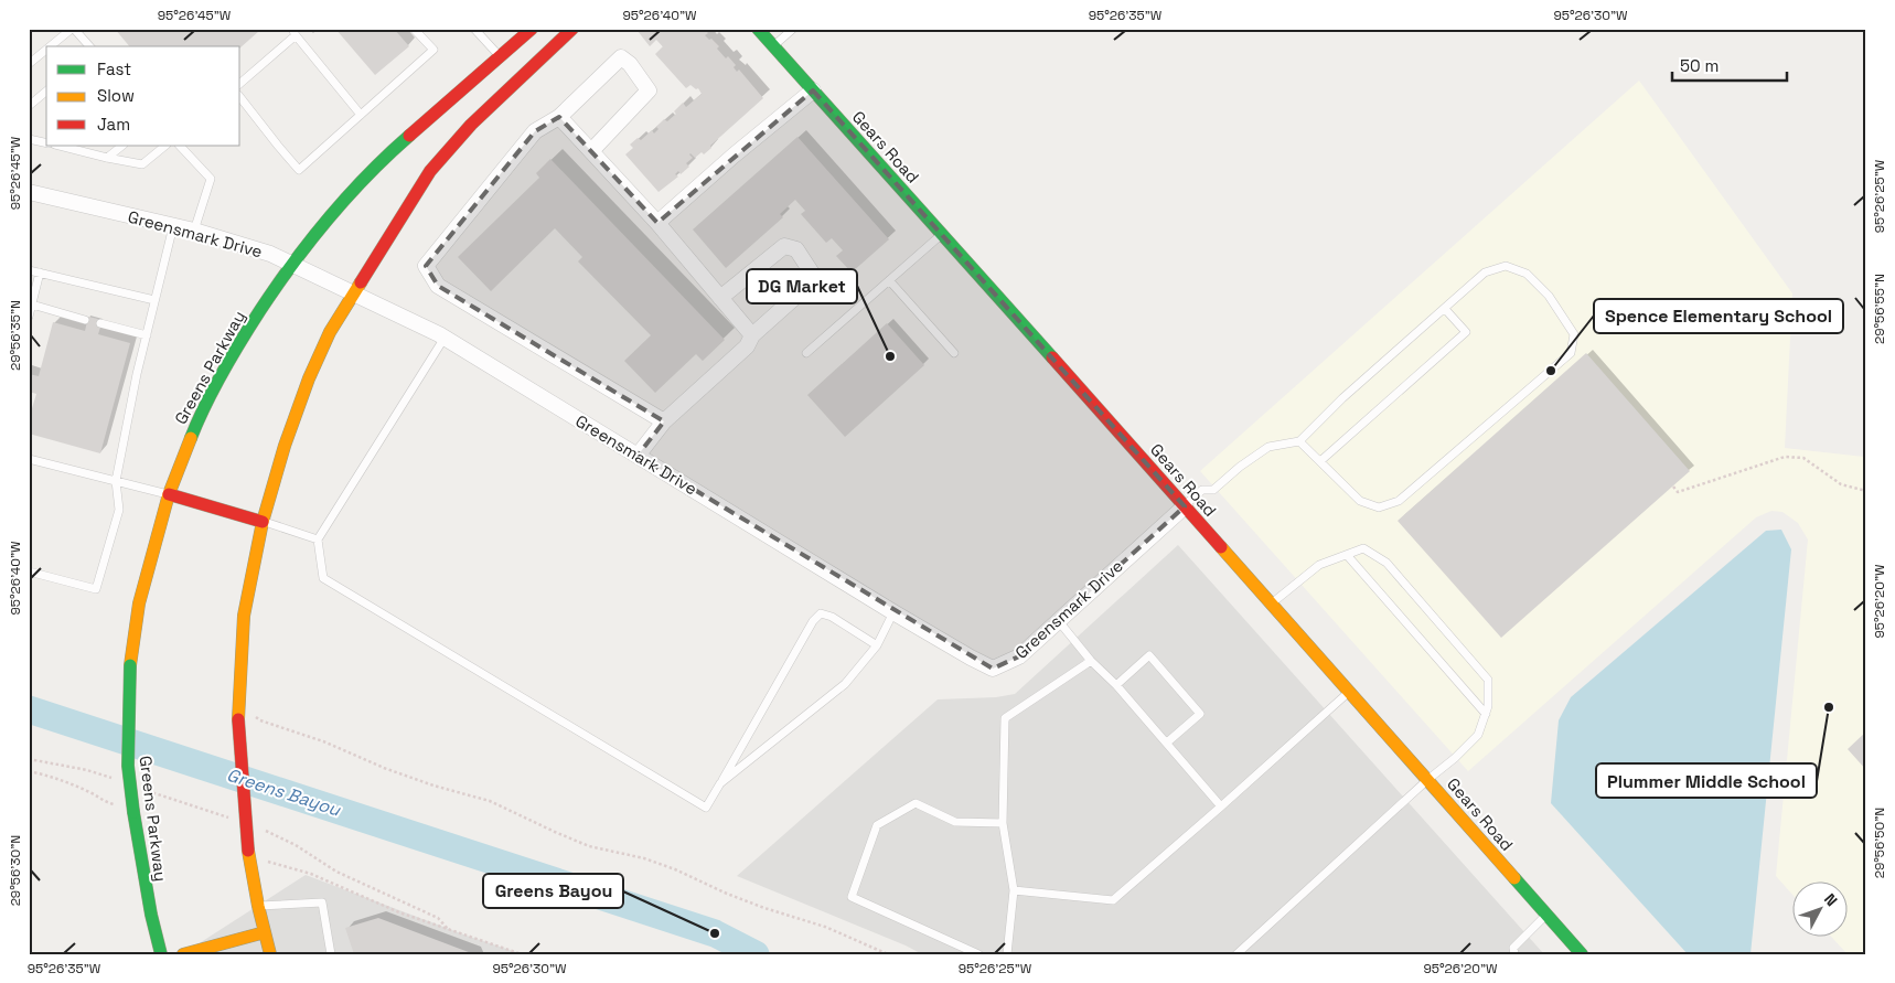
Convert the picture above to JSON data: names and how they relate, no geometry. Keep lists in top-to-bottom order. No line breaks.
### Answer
{"streets":{"street":["Gears Road","Greensmark Drive","Greens Parkway"]},"crossings":[["Gears Road","Greensmark Drive"],["Greensmark Drive","Greens Parkway"]],"water":["Greens Bayou"],"places":["DG Market","Spence Elementary School","Plummer Middle School","Greens Bayou"],"legend":["Fast","Slow","Jam"],"scale_bar":"50 m","north":"top right","coordinates":["95°26'45\"W","95°26'40\"W","95°26'35\"W","95°26'30\"W","95°26'25\"W","29°56'55\"N","29°56'35\"N","95°26'20\"W","29°56'50\"N","29°56'30\"N"]}
